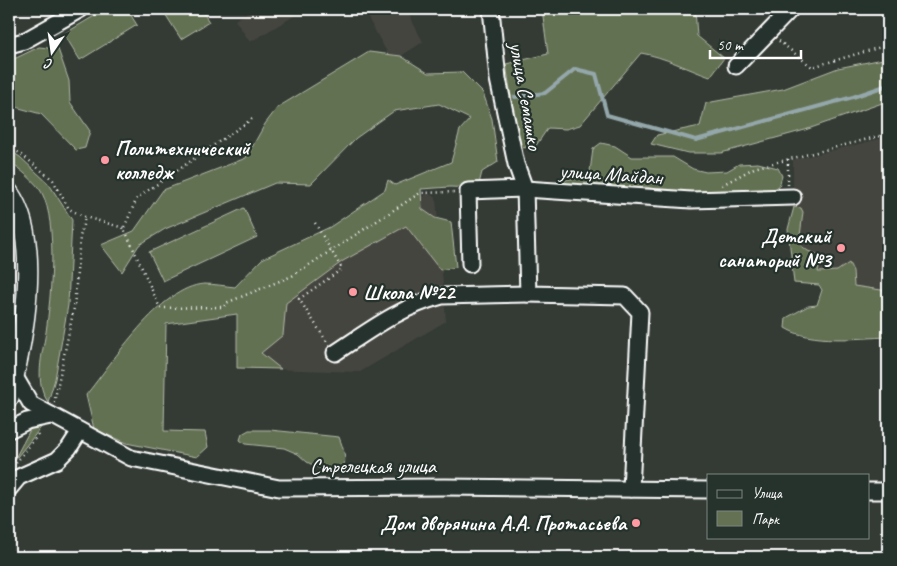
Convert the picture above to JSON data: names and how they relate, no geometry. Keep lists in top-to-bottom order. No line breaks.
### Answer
{"streets":{"street":["улица Семашко","улица Майдан","Стрелецкая улица"]},"crossings":[["улица Семашко","улица Майдан"]],"places":["Политехнический колледж","Детский санаторий №3","Школа №22","Дом дворянина А.А. Протасьева"],"legend":["Улица","Парк"],"scale_bar":"50 m","north":"bottom"}
